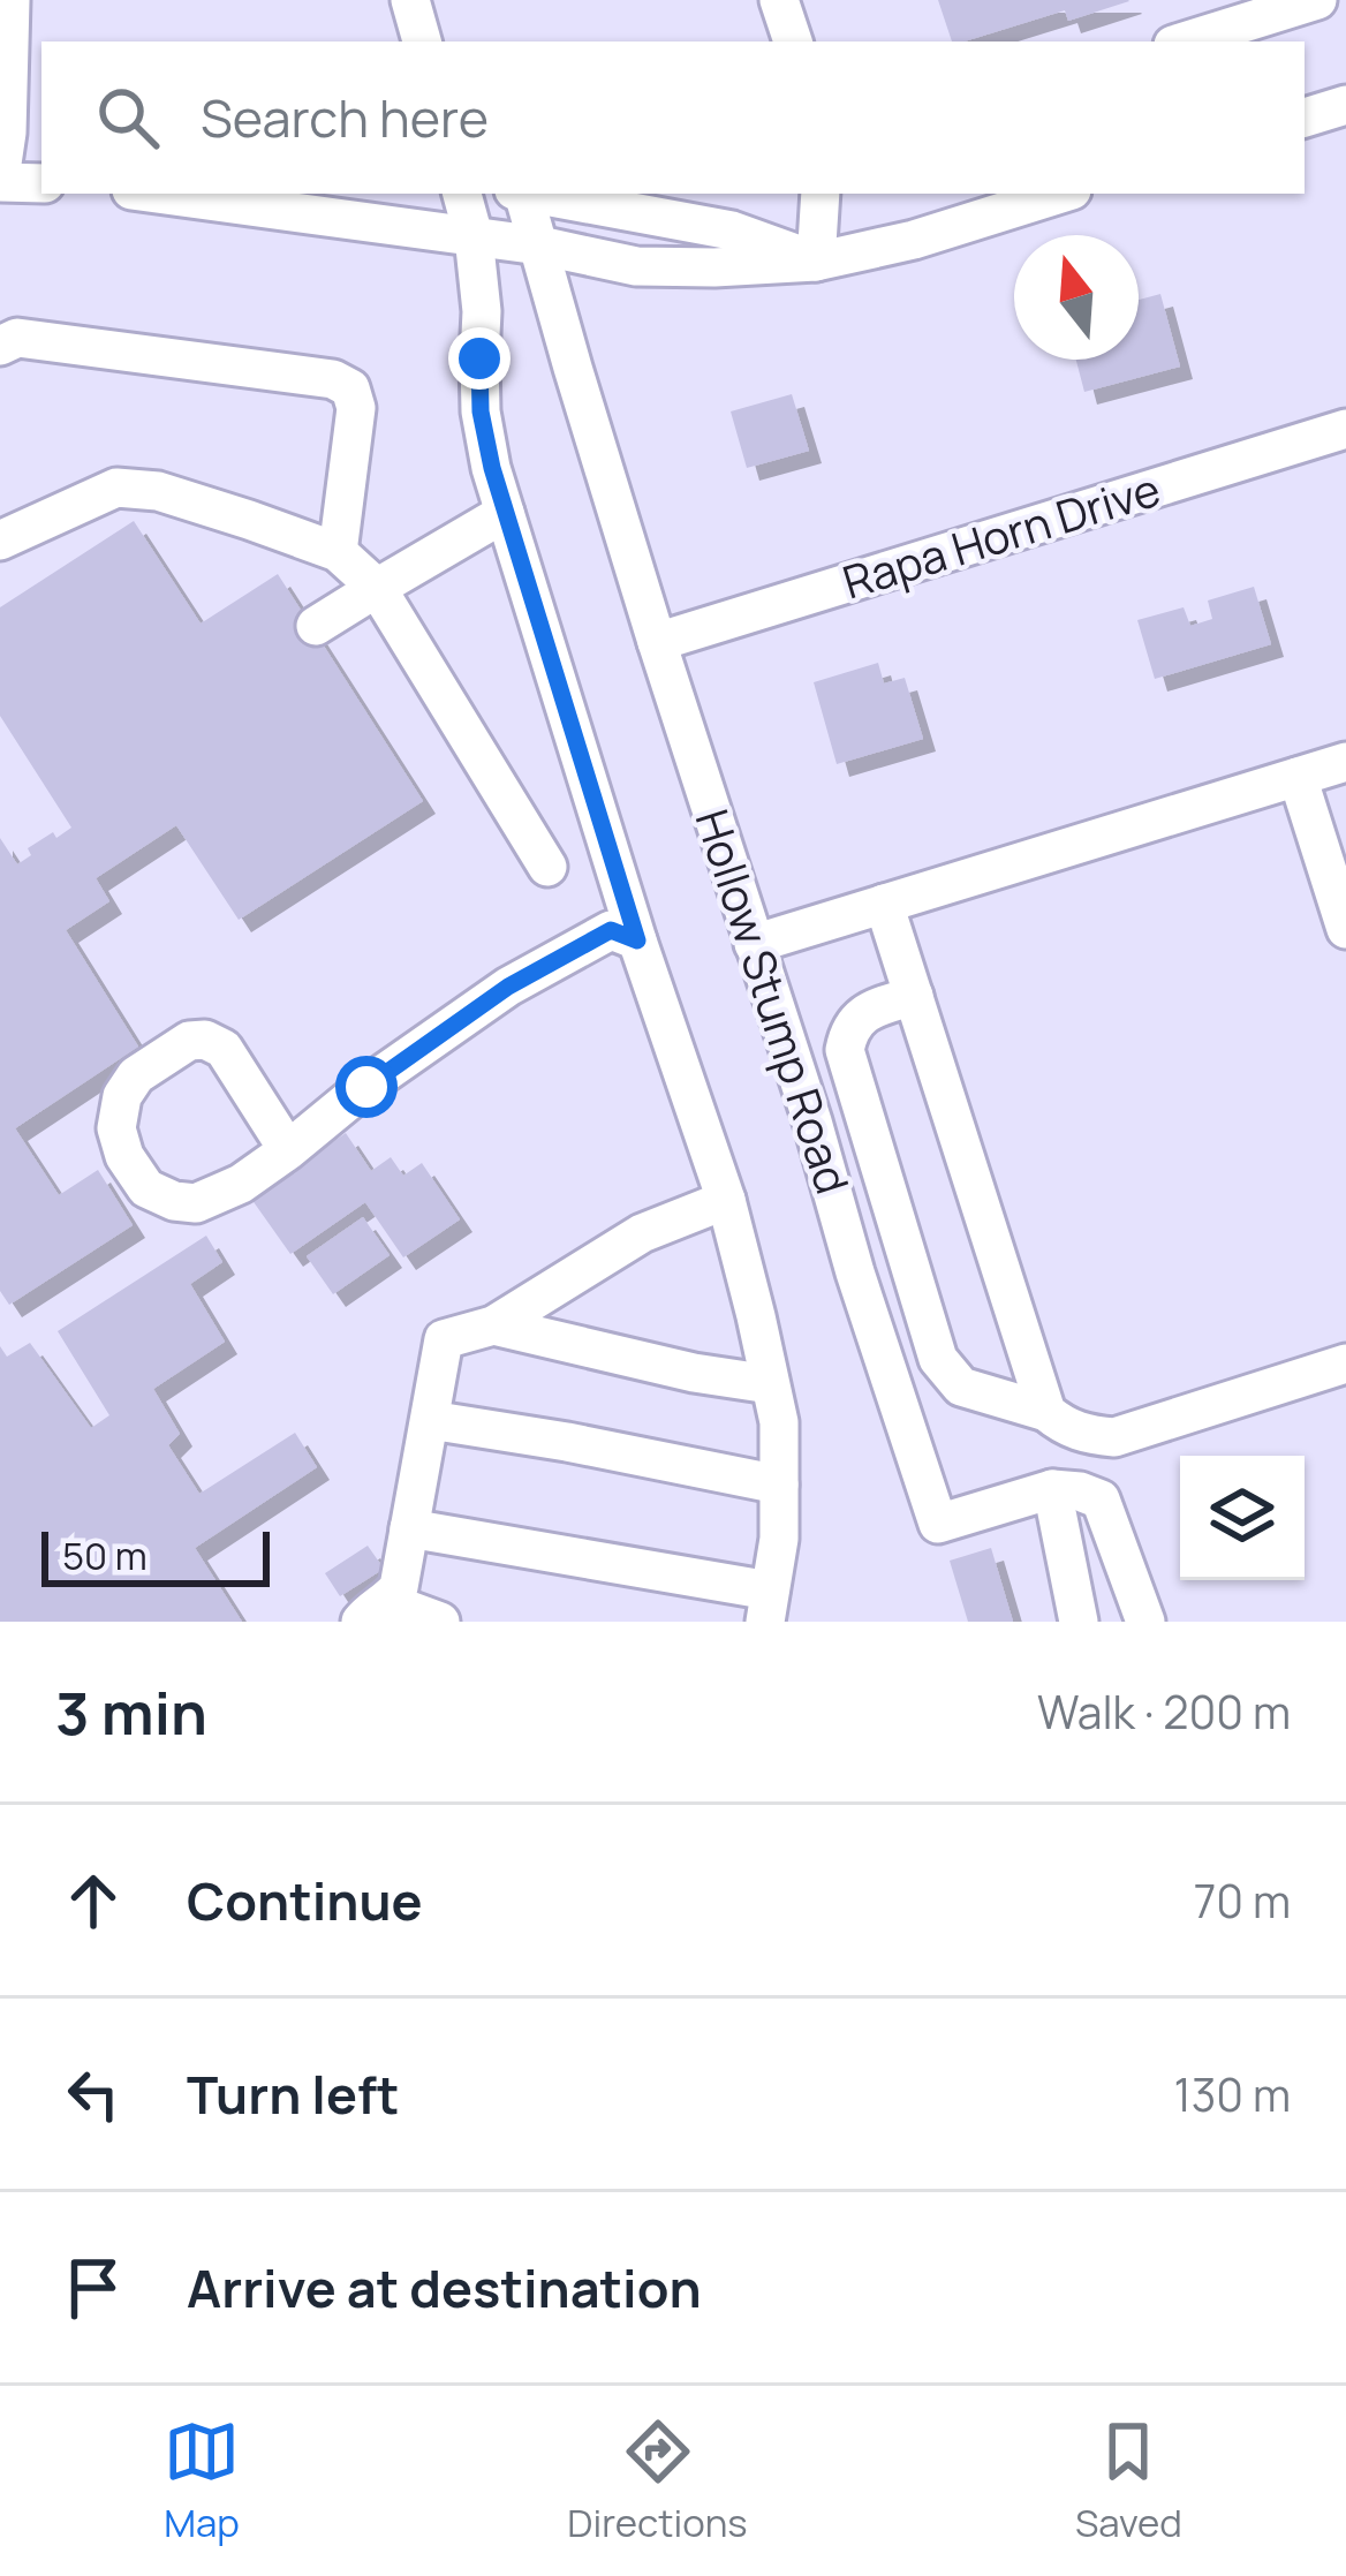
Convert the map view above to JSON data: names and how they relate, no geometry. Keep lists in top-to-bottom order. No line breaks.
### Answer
{"streets":{"street":["Rapa Horn Drive","Hollow Stump Road"]},"crossings":[["Rapa Horn Drive","Hollow Stump Road"]],"scale_bar":"50 m","north":"top","page":{"search":"Search here","scale":"50 m","heading":["3 min","Walk · 200 m"],"list":[["Continue","70 m"],["Turn left","130 m"],"Arrive at destination"],"nav":["Map","Directions","Saved"]}}
